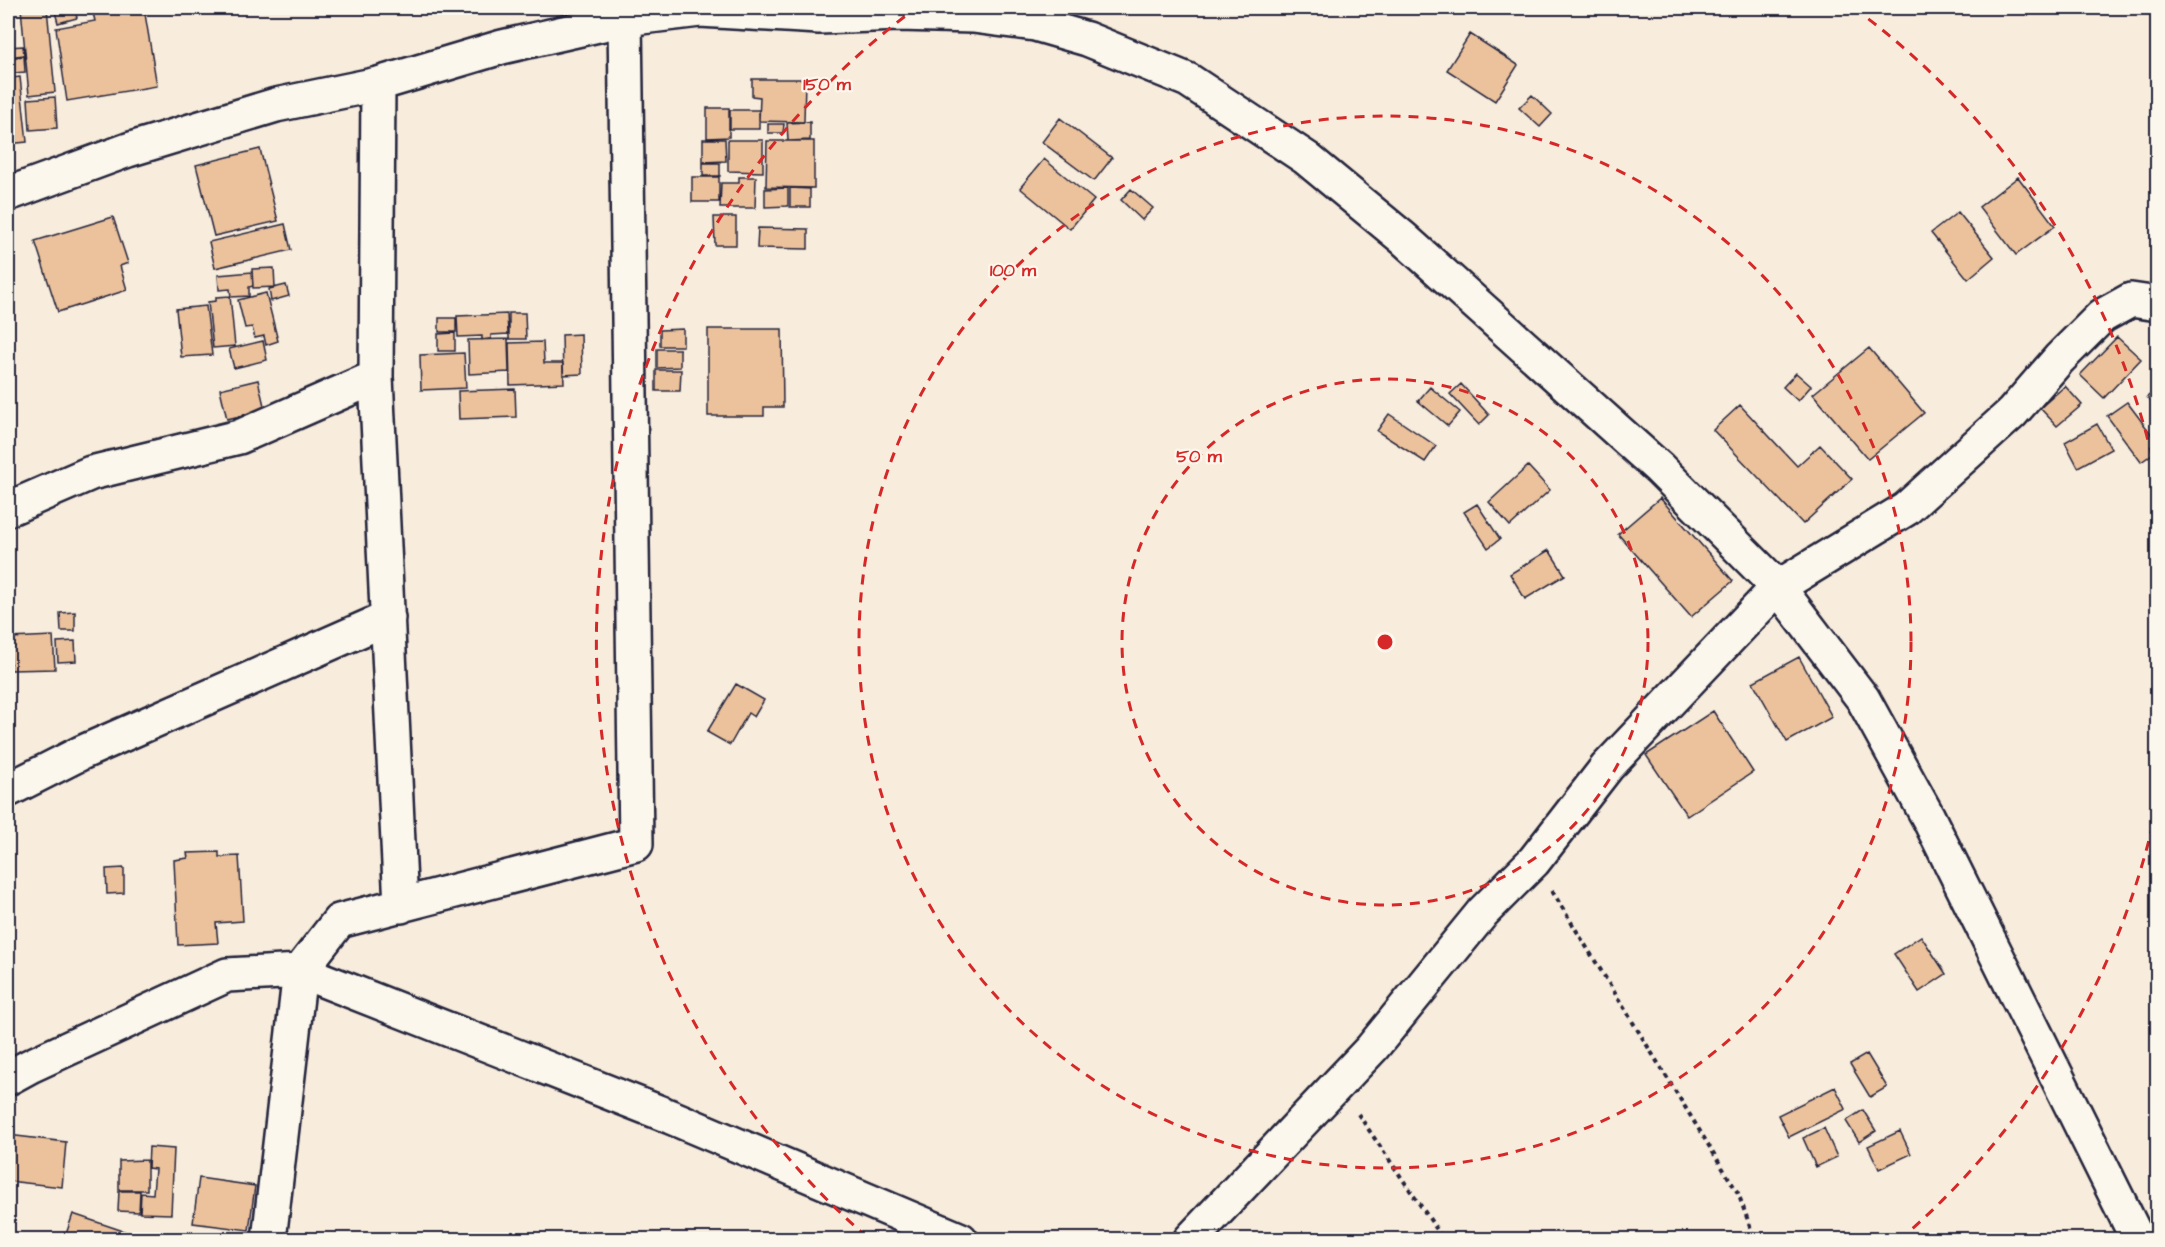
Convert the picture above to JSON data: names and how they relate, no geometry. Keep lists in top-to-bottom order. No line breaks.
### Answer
{"rings":["150 m","100 m","50 m"]}
